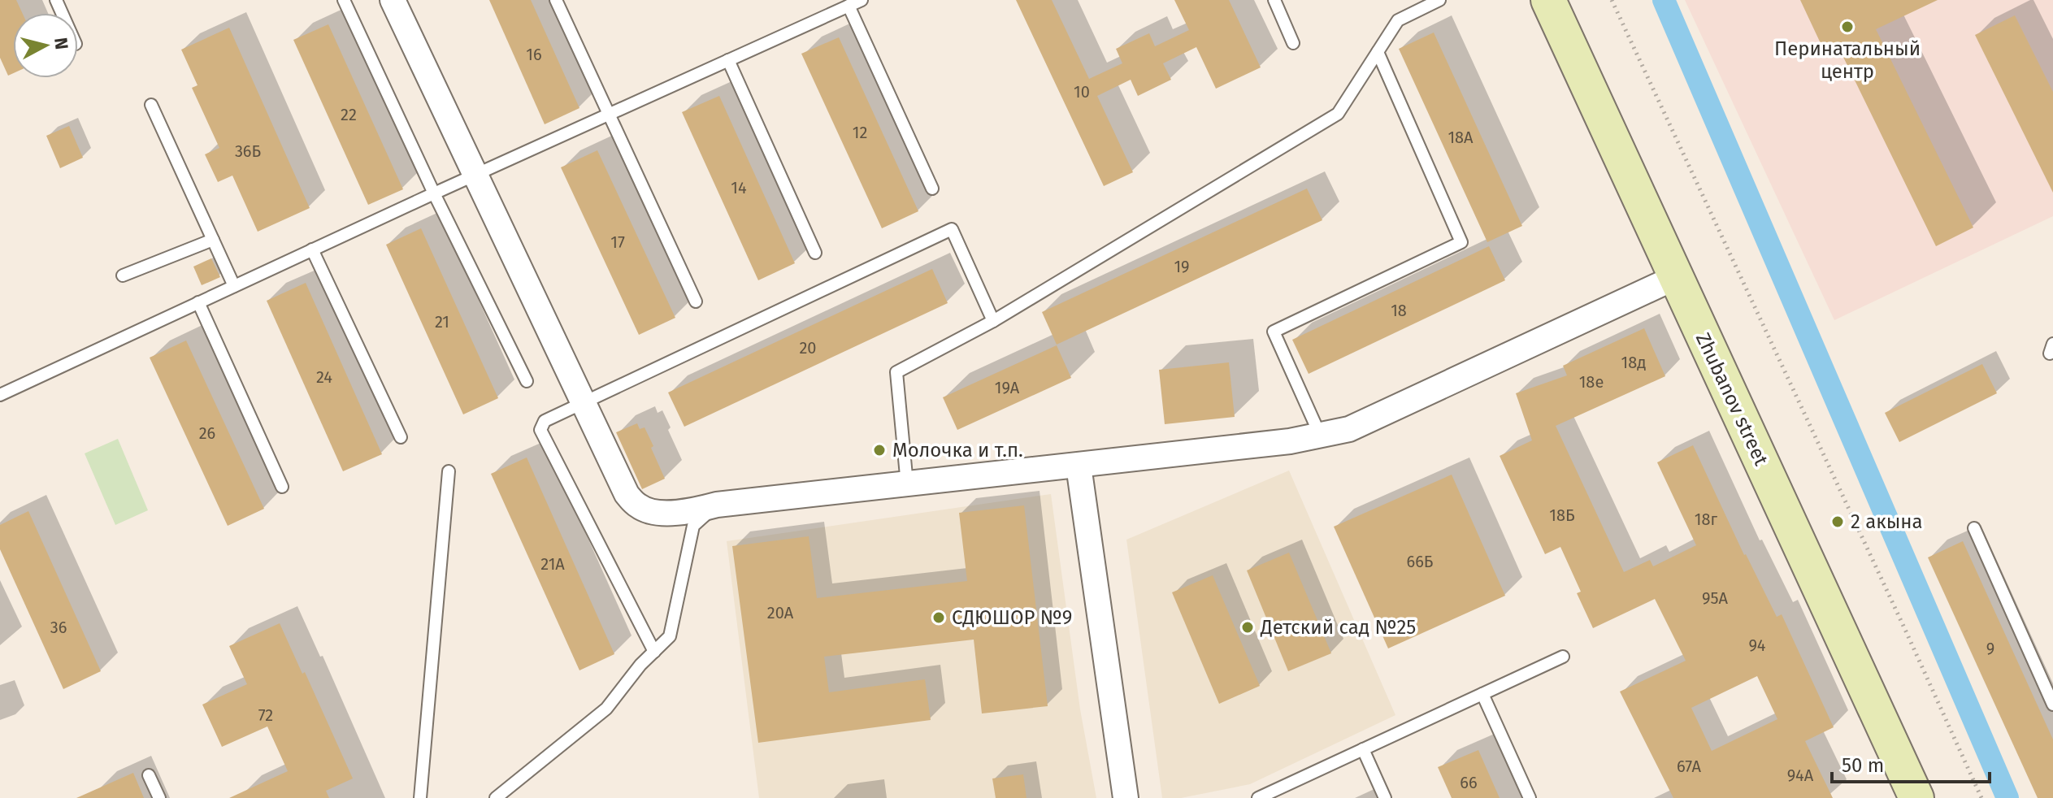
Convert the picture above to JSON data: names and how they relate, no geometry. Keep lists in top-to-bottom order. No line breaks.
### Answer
{"streets":{"main road":["Zhubanov street"]},"places":["Перинатальный центр","Молочка и т.п.","2 акына","СДЮШОР №9","Детский сад №25"],"house_numbers":["16","10","22","12","18А","36Б","14","17","19","18","21","20","18д","24","18е","19А","26","18Б","18г","66Б","21А","95А","20А","36","94","9","72","67А","94А","66"],"scale_bar":"50 m","north":"right"}
